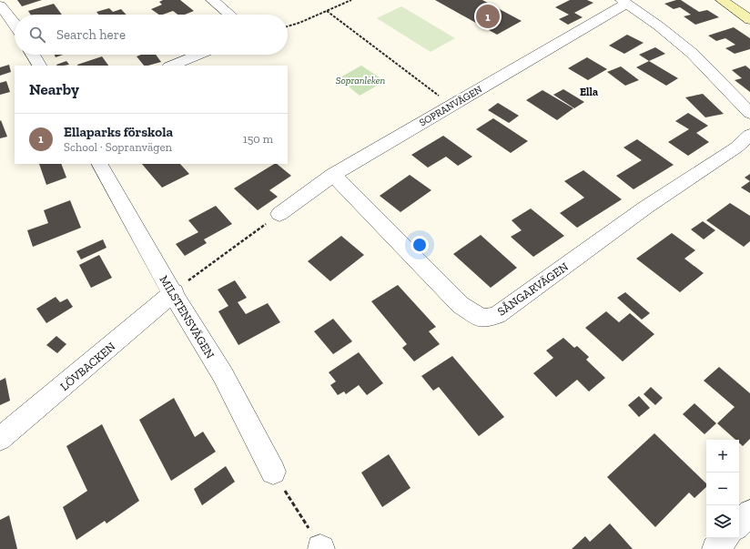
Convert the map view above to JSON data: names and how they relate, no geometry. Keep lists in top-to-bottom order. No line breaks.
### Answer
{"streets":{"street":["SOPRANVÄGEN","SÅNGARVÄGEN","MILSTENSVÄGEN","LÖVBACKEN"]},"crossings":[["SOPRANVÄGEN","SÅNGARVÄGEN"],["MILSTENSVÄGEN","LÖVBACKEN"]],"districts":["Ella"],"parks":["Sopranleken"],"page":{"pins":"1","search":"Search here","heading":"Nearby","list":[{"mark":"1","name":"Ellaparks förskola","note":"School · Sopranvägen","value":"150 m"}],"map_buttons":["+","−"]}}
